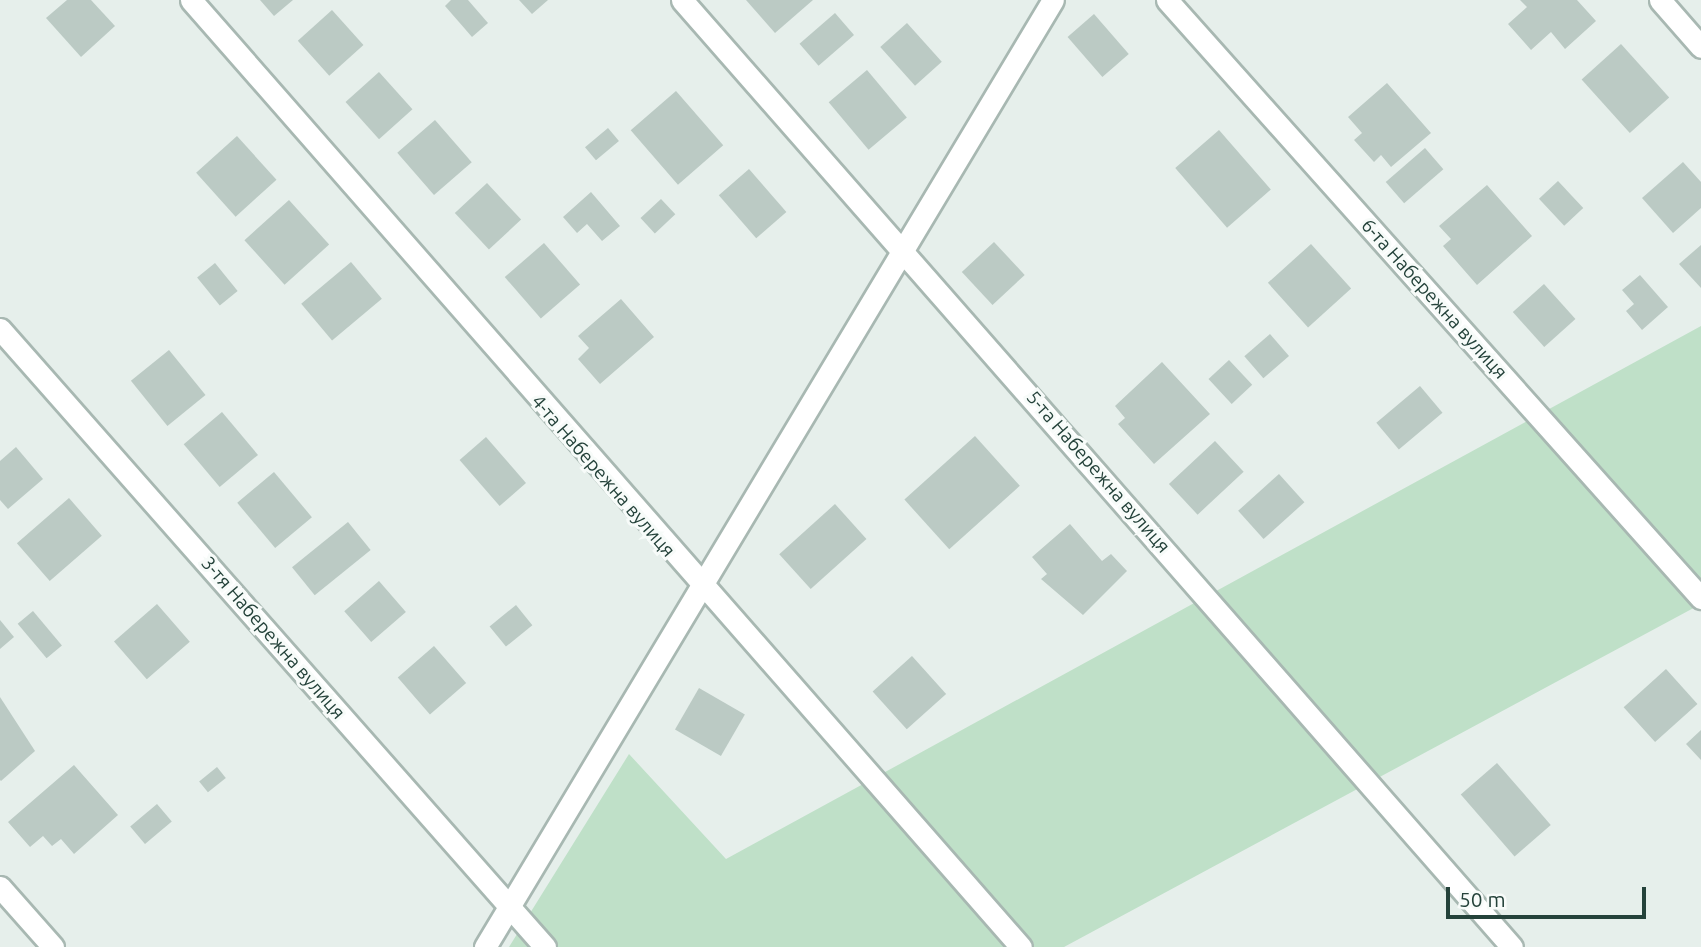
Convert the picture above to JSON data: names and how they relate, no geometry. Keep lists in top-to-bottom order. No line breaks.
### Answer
{"streets":{"street":["6-та Набережна вулиця","5-та Набережна вулиця","4-та Набережна вулиця","3-тя Набережна вулиця"]},"scale_bar":"50 m"}
